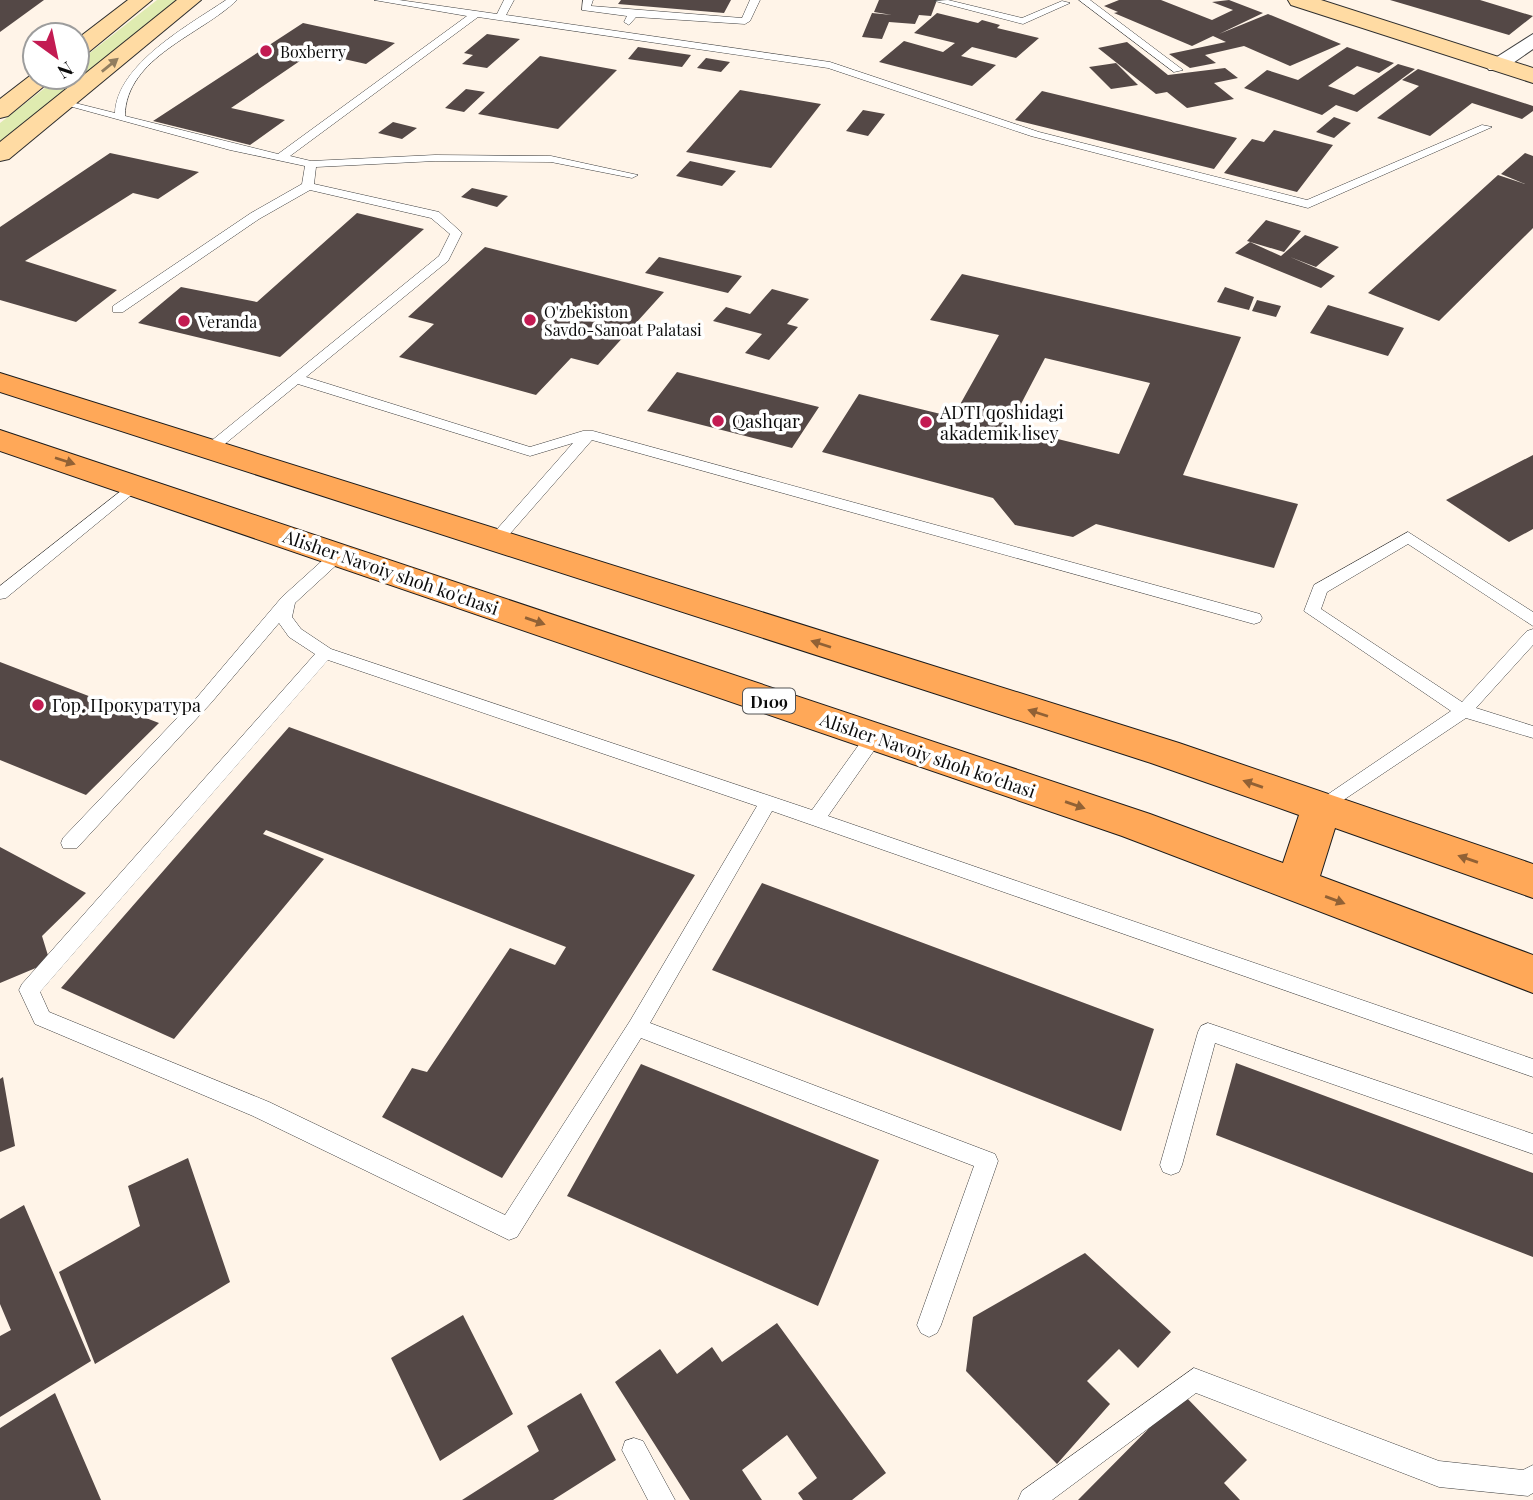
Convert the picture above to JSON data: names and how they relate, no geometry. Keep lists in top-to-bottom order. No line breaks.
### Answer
{"streets":{"main road":["Alisher Navoiy shoh ko'chasi","D109"]},"places":["Boxberry","O'zbekiston Savdo-Sanoat Palatasi","Veranda","Qashqar","ADTI qoshidagi akademik lisey","Гор. Прокуратура"],"north":"bottom right"}
